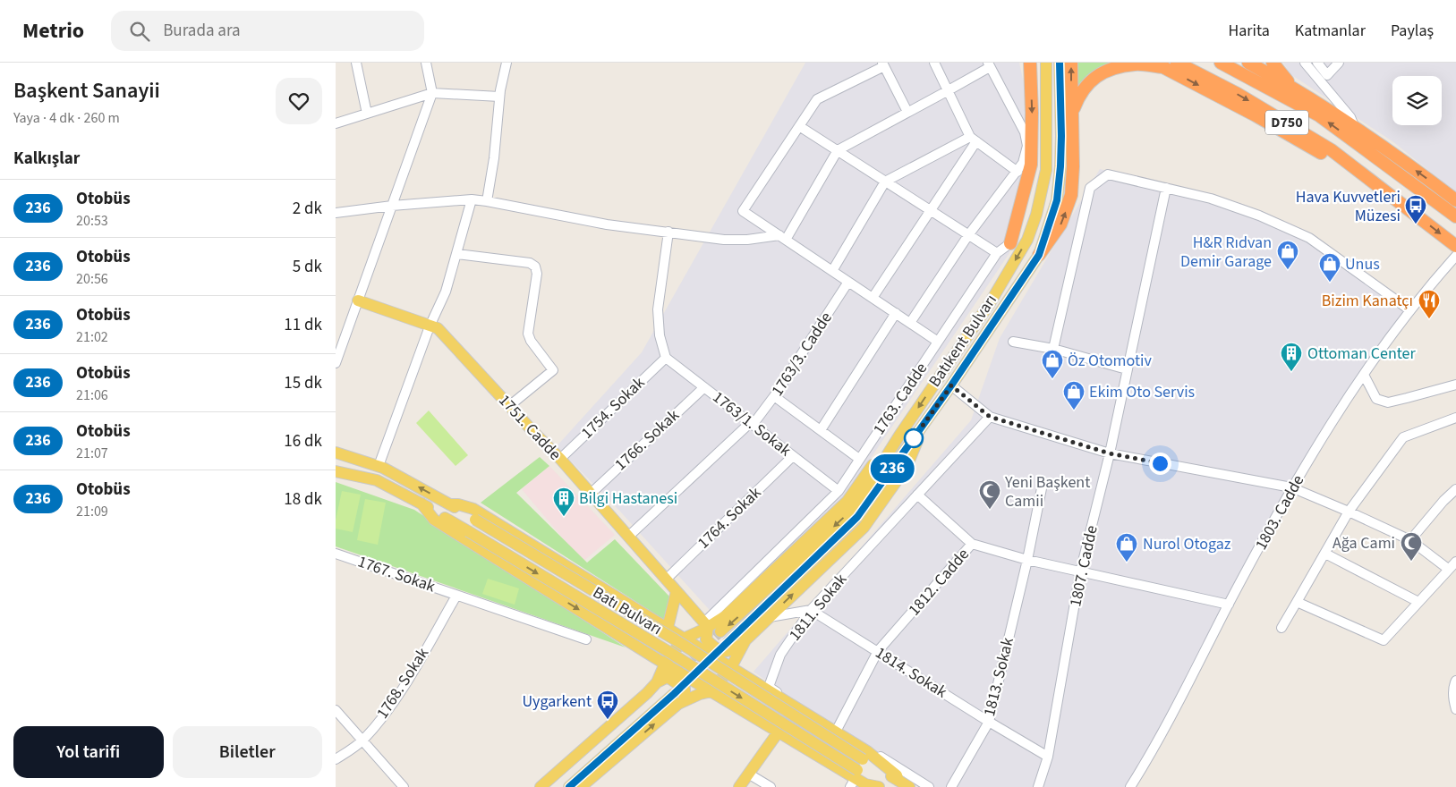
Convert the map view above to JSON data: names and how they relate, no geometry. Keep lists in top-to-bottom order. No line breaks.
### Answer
{"streets":{"highway":["D750"],"main road":["Batıkent Bulvarı","1751. Cadde","Batı Bulvarı"],"street":["1763/3. Cadde","1763. Cadde","1754. Sokak","1763/1. Sokak","1766. Sokak","1803. Cadde","1764. Sokak","1807. Cadde","1767. Sokak","1812. Cadde","1811. Sokak","1814. Sokak","1813. Sokak","1768. Sokak"]},"crossings":[["1763/3. Cadde","1763/1. Sokak"],["1763/3. Cadde","1751. Cadde"],["1763. Cadde","1763/1. Sokak"],["1763. Cadde","1751. Cadde"],["1754. Sokak","1763/1. Sokak"],["1754. Sokak","1751. Cadde"],["1763/1. Sokak","1766. Sokak"],["1763/1. Sokak","1764. Sokak"],["1751. Cadde","1766. Sokak"],["1751. Cadde","1764. Sokak"],["1803. Cadde","1812. Cadde"],["1807. Cadde","1812. Cadde"],["1807. Cadde","1814. Sokak"],["1767. Sokak","1768. Sokak"],["1812. Cadde","1811. Sokak"],["1812. Cadde","1814. Sokak"],["1812. Cadde","1813. Sokak"],["1811. Sokak","1814. Sokak"],["1814. Sokak","1813. Sokak"]],"places":{"bus stop":["Hava Kuvvetleri Müzesi","Uygarkent"],"shop":["H&R Rıdvan Demir Garage","Unus","Öz Otomotiv","Ekim Oto Servis","Nurol Otogaz"],"restaurant":["Bizim Kanatçı"],"building":["Ottoman Center","Bilgi Hastanesi"],"mosque":["Yeni Başkent Camii","Ağa Cami"]},"lines":["bus line 236"],"page":{"header":"Metrio","search":"Burada ara","nav":["Harita","Katmanlar","Paylaş"],"heading":[["Başkent Sanayii","Yaya · 4 dk · 260 m"],"Kalkışlar"],"on_map":"236","list":[{"mark":"236","name":"Otobüs","note":"20:53","value":"2 dk"},{"mark":"236","name":"Otobüs","note":"20:56","value":"5 dk"},{"mark":"236","name":"Otobüs","note":"21:02","value":"11 dk"},{"mark":"236","name":"Otobüs","note":"21:06","value":"15 dk"},{"mark":"236","name":"Otobüs","note":"21:07","value":"16 dk"},{"mark":"236","name":"Otobüs","note":"21:09","value":"18 dk"}],"buttons":["Yol tarifi","Biletler"]}}
